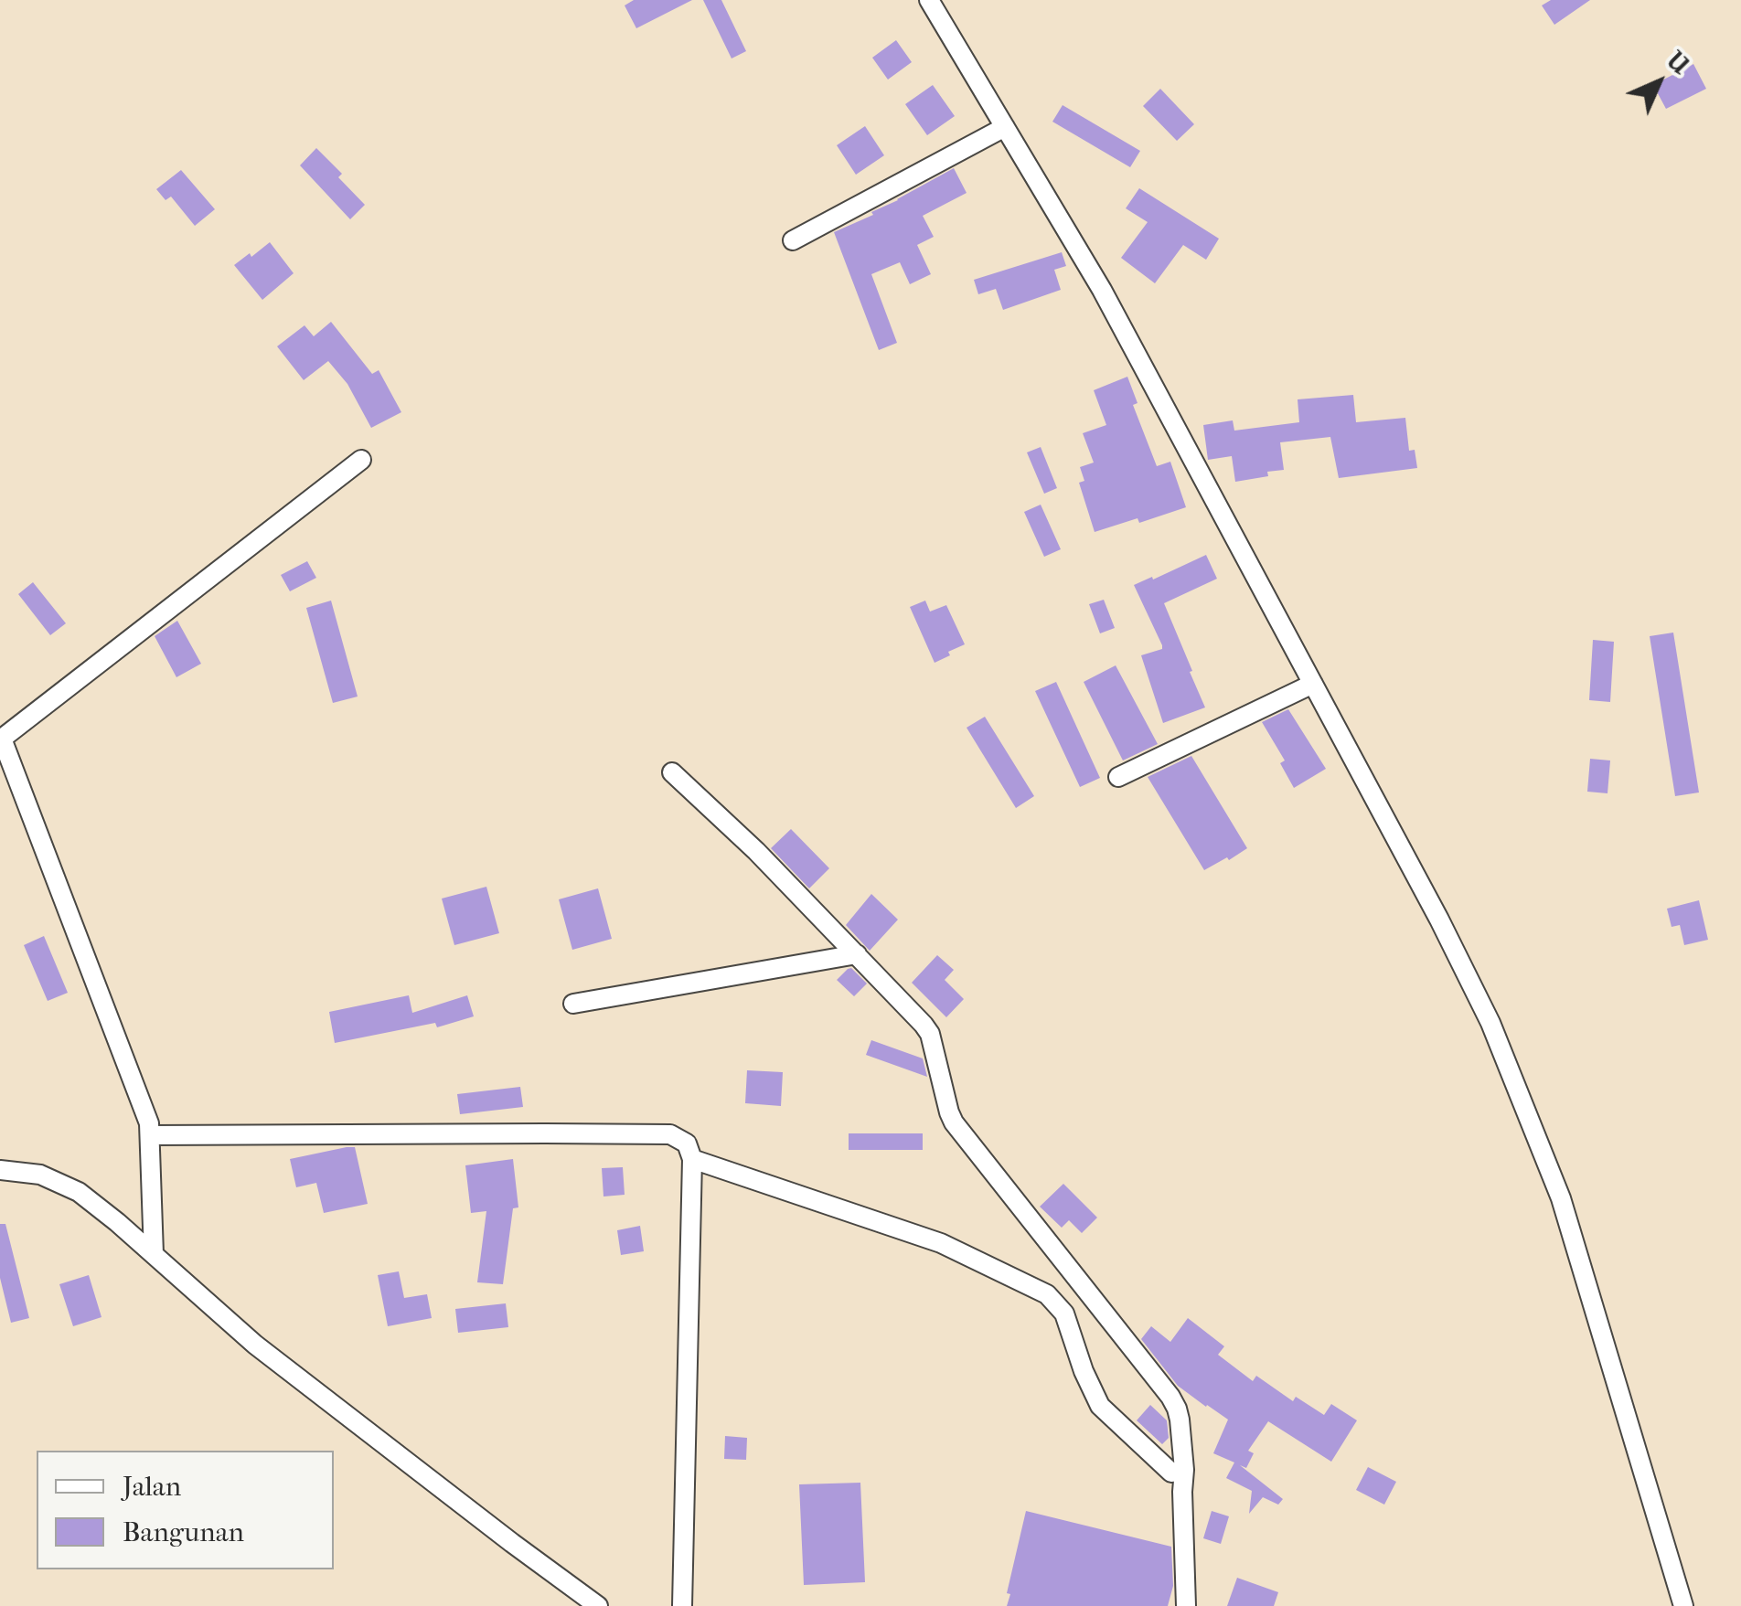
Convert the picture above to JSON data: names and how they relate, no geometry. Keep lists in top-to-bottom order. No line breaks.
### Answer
{"legend":["Jalan","Bangunan"],"north":"top right"}
